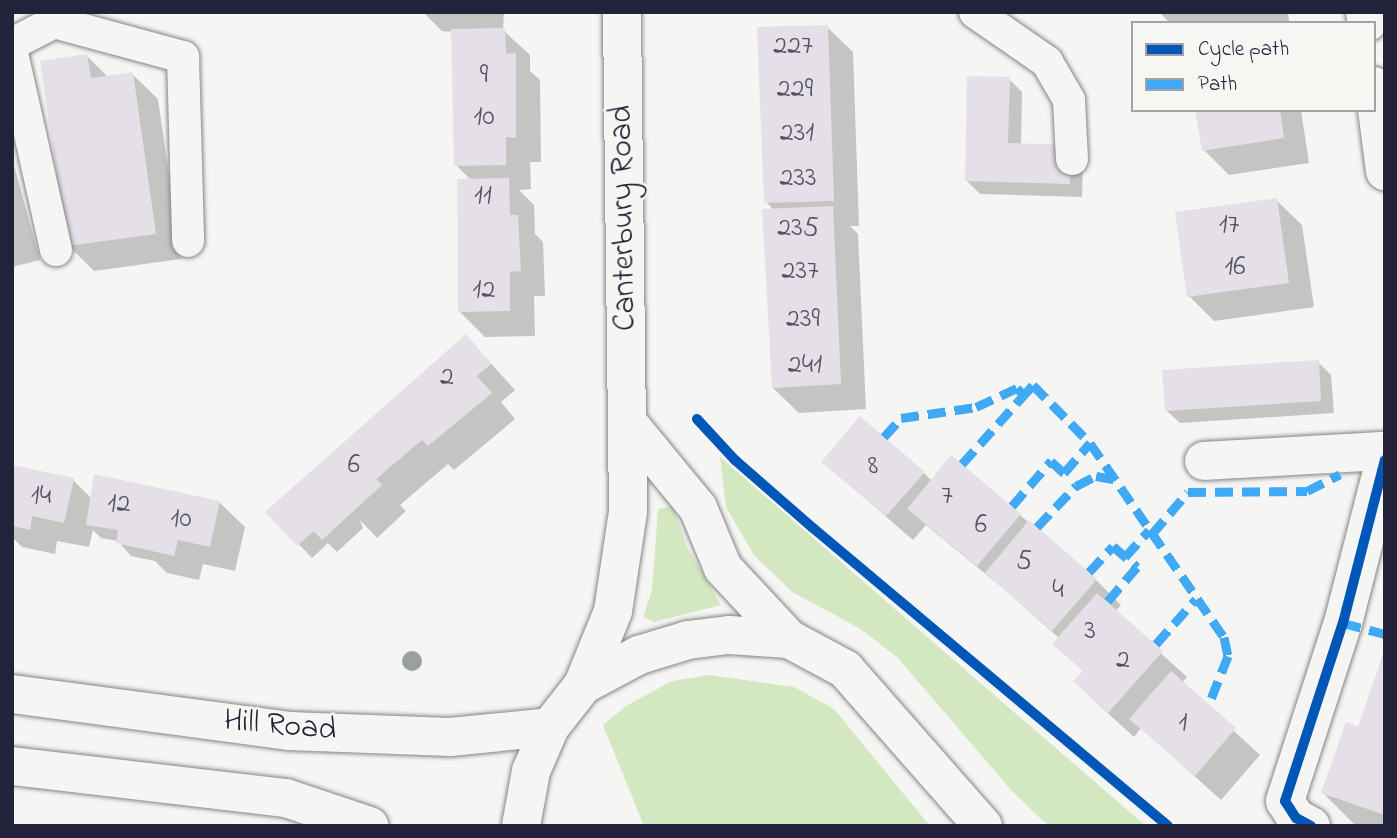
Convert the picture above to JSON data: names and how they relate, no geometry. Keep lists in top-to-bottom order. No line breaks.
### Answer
{"streets":{"main road":["Canterbury Road","Hill Road"]},"house_numbers":["227","9","229","10","231","233","11","17","235","16","237","12","239","241","2","6","8","14","7","12","10","6","5","4","3","2","1"],"legend":["Cycle path","Path"]}
